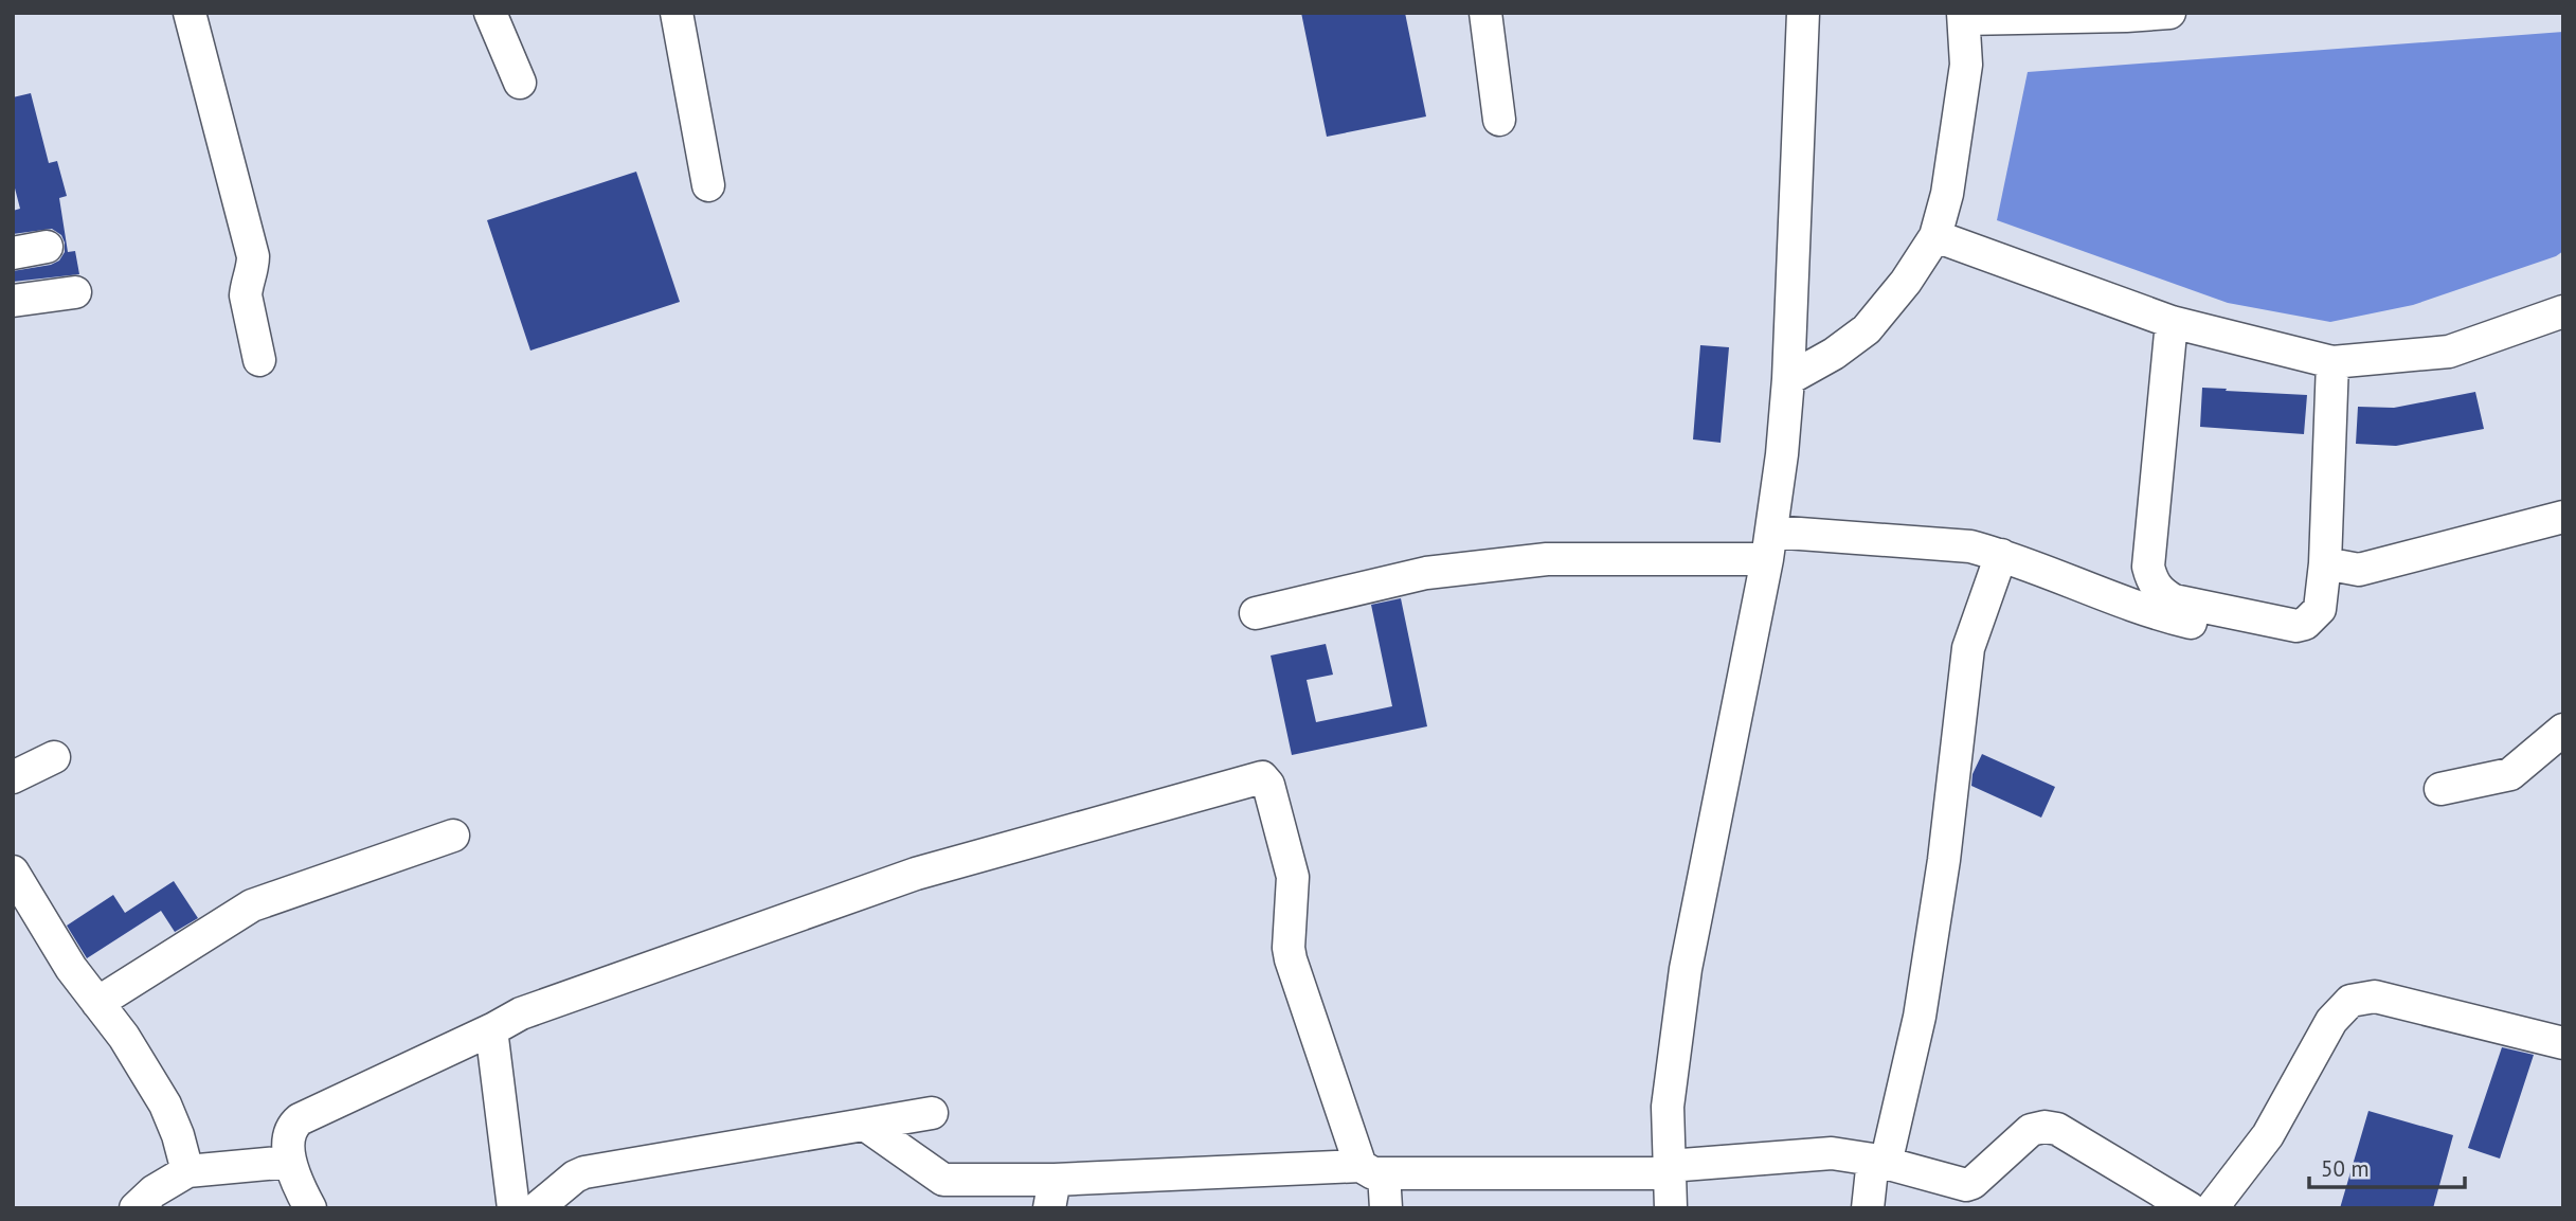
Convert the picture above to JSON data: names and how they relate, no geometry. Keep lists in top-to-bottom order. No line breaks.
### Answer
{"scale_bar":"50 m"}
